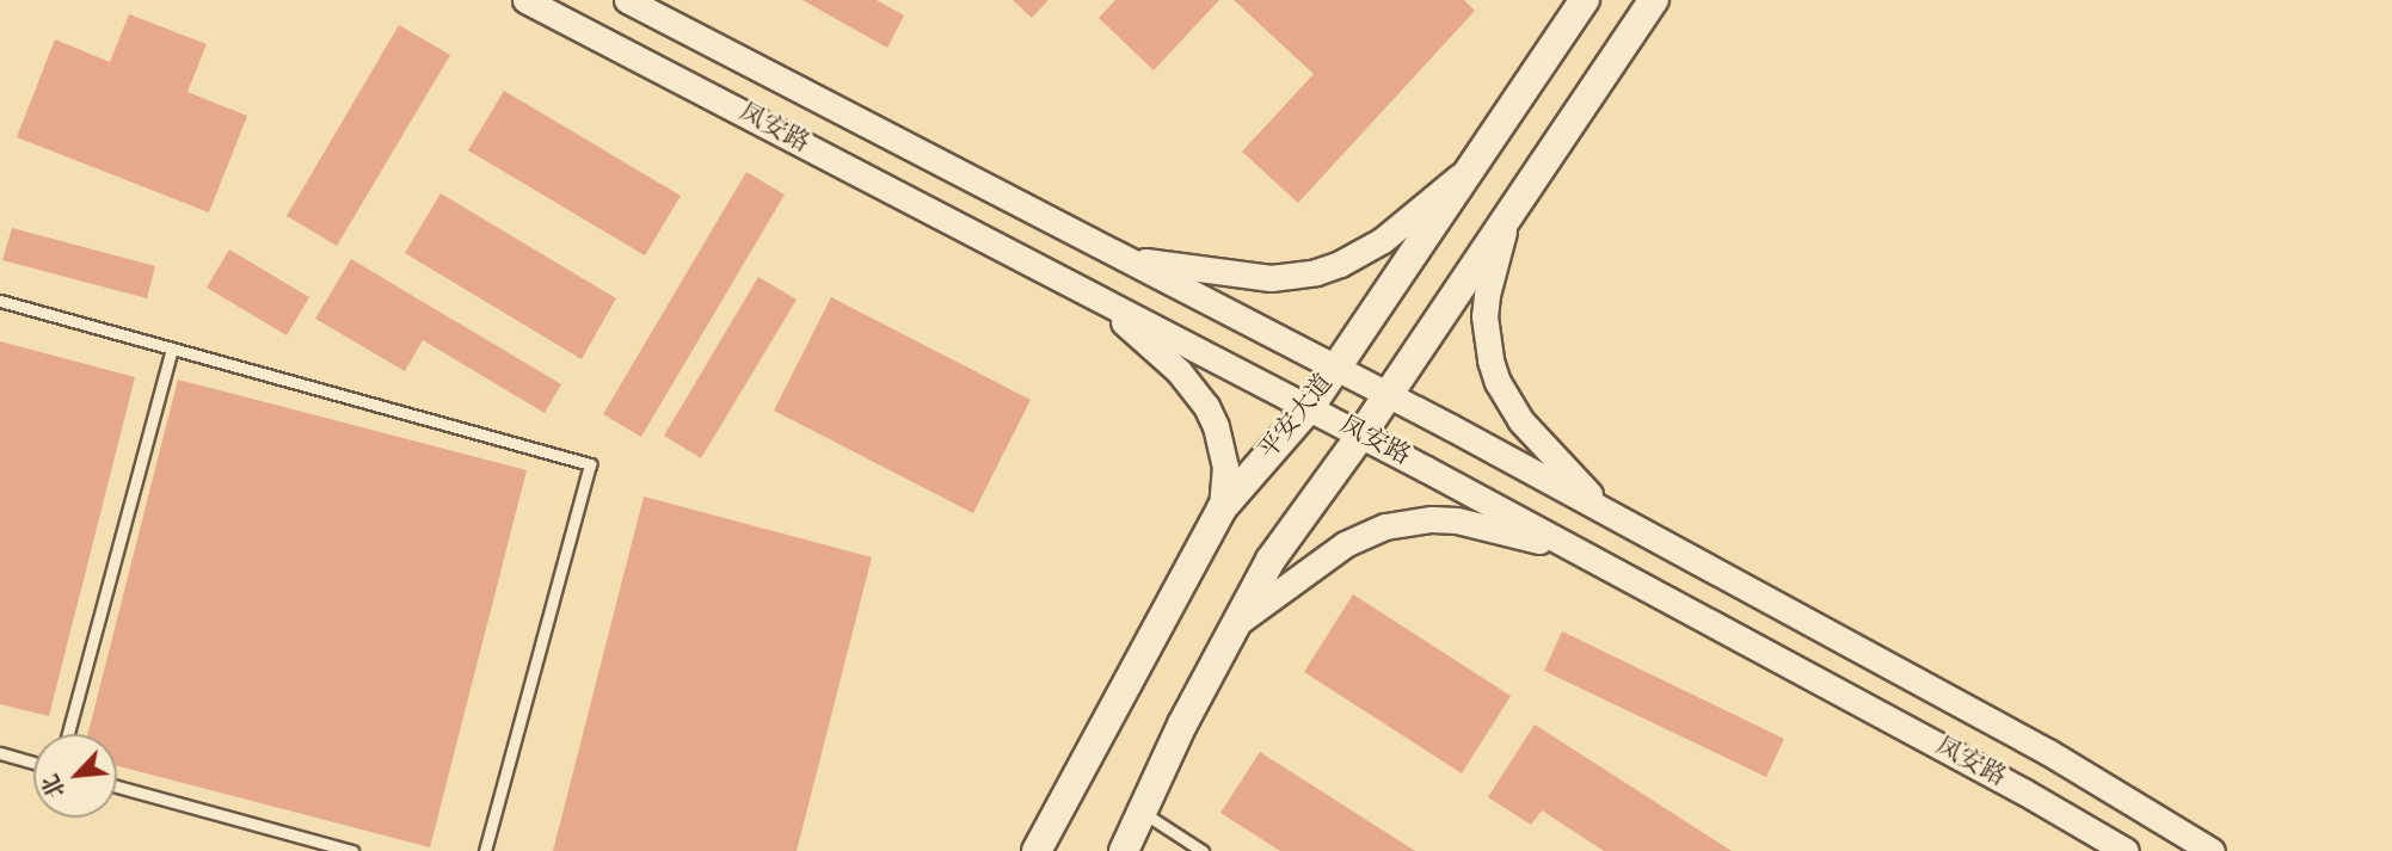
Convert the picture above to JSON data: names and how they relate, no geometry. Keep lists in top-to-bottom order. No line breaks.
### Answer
{"streets":{"main road":["平安大道"],"street":["凤安路"]},"crossings":[["凤安路","平安大道"]],"north":"bottom left"}
